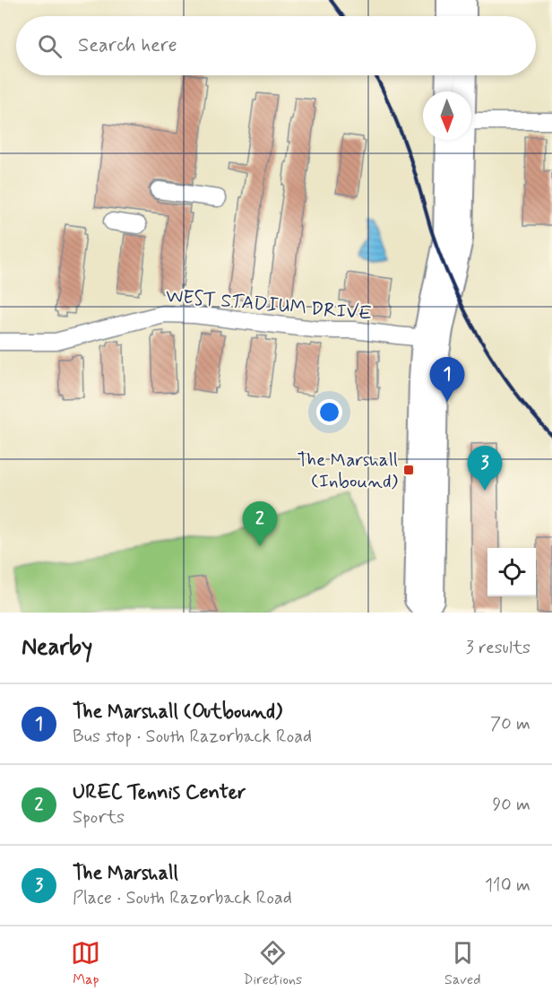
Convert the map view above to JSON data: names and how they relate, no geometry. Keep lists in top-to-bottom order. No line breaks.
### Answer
{"streets":{"street":["WEST STADIUM DRIVE"]},"places":{"transit":["The Marshall (Inbound)"]},"north":"bottom","page":{"search":"Search here","pins":["1","3","2"],"heading":["Nearby","3 results"],"list":[{"mark":"1","name":"The Marshall (Outbound)","note":"Bus stop · South Razorback Road","value":"70 m"},{"mark":"2","name":"UREC Tennis Center","note":"Sports","value":"90 m"},{"mark":"3","name":"The Marshall","note":"Place · South Razorback Road","value":"110 m"}],"nav":["Map","Directions","Saved"]}}
